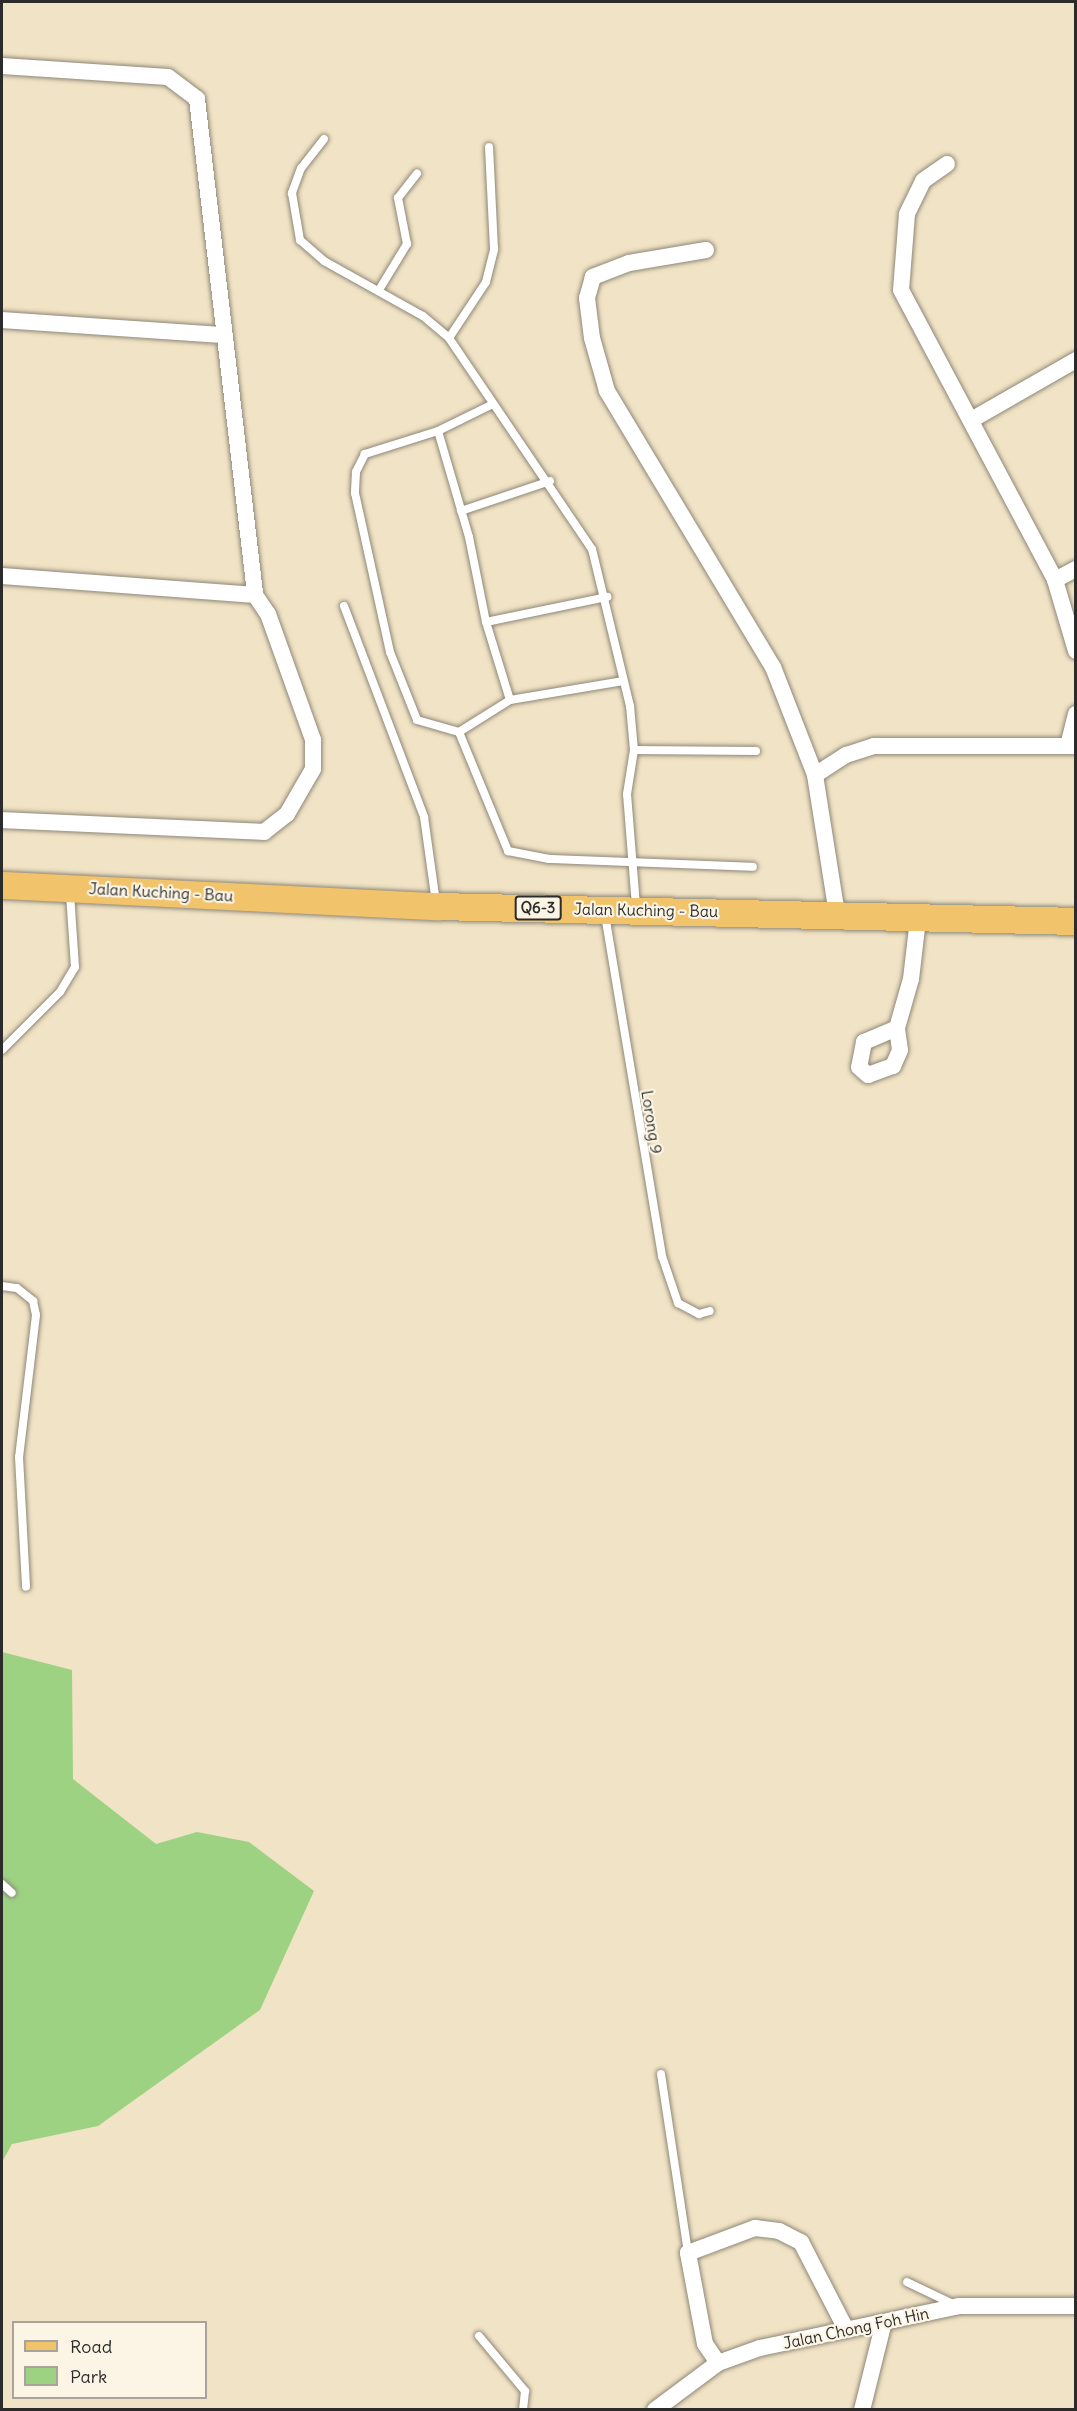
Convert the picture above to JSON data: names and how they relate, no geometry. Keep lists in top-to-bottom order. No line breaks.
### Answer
{"streets":{"main road":["Jalan Kuching - Bau","Q6-3"],"street":["Jalan Chong Foh Hin"],"lane":["Lorong 9"]},"crossings":[["Jalan Kuching - Bau","Lorong 9"]],"legend":["Road","Park"]}
